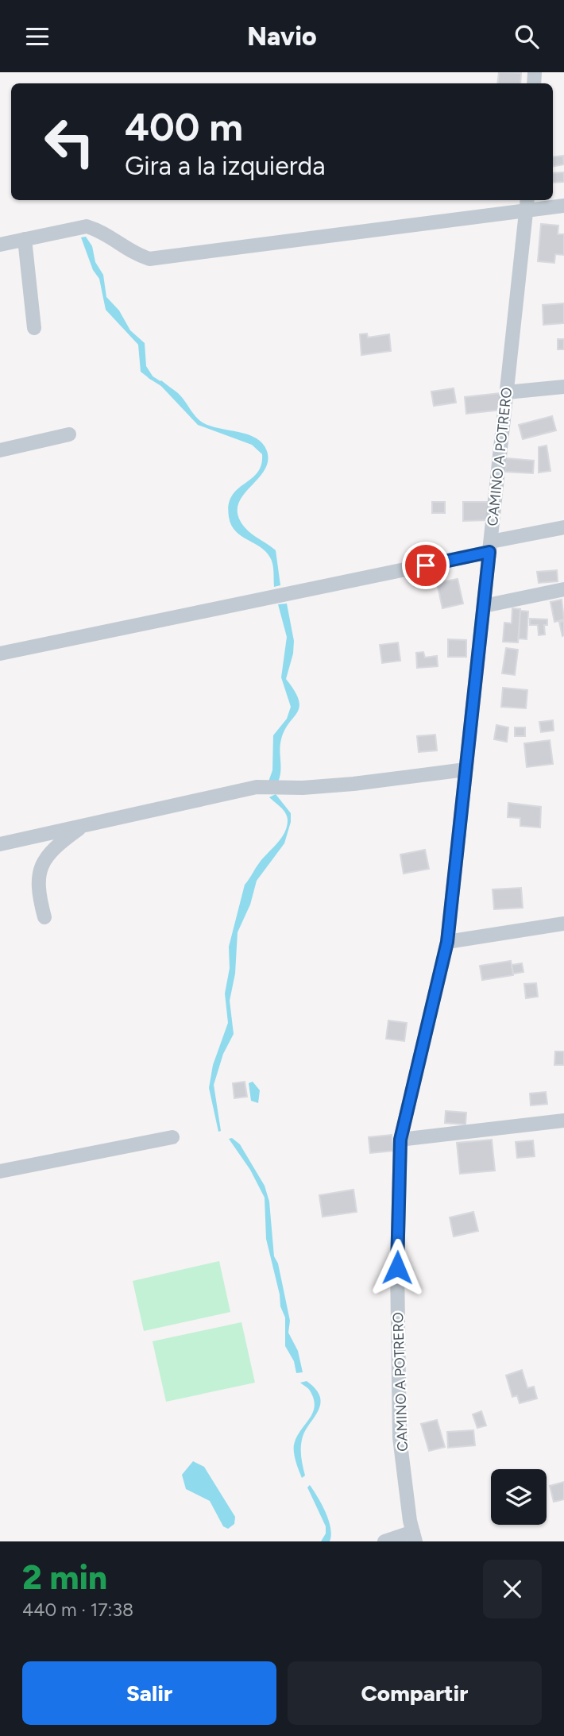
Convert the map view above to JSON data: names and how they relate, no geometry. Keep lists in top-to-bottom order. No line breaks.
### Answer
{"streets":{"street":["CAMINO A POTRERO"]},"page":{"header":"Navio","turn":["400 m","Gira a la izquierda"],"heading":["2 min","440 m · 17:38"],"buttons":["Salir","Compartir"]}}
